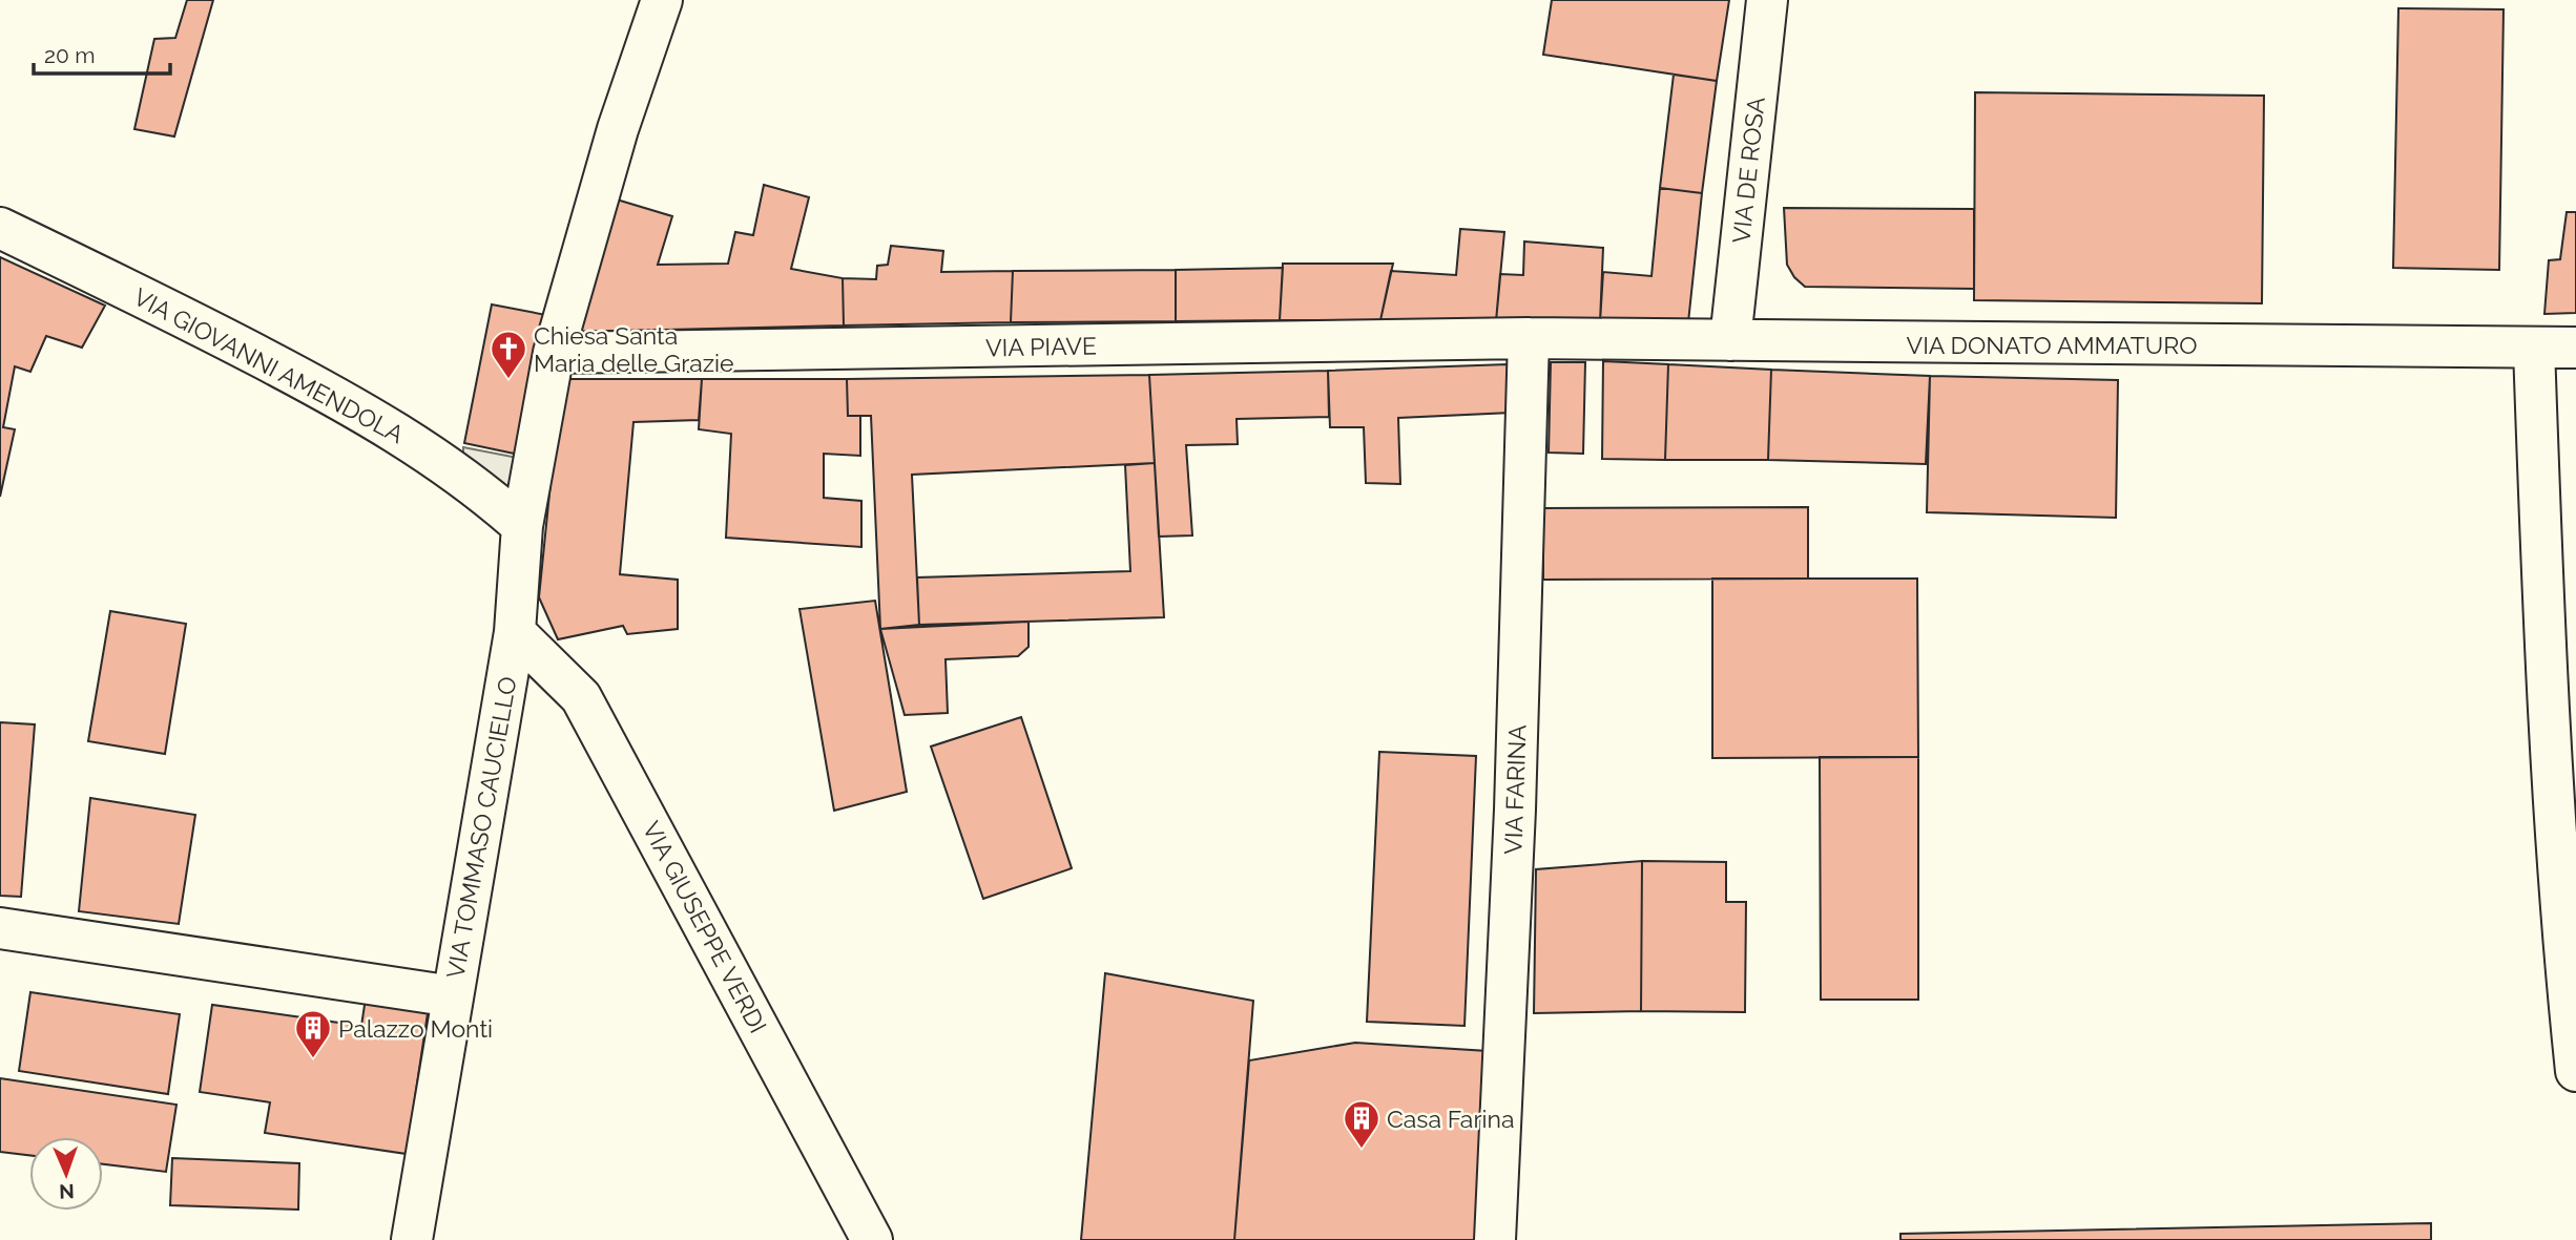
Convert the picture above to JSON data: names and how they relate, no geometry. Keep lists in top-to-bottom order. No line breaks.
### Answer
{"streets":{"street":["VIA DE ROSA","VIA DONATO AMMATURO","VIA PIAVE","VIA GIOVANNI AMENDOLA","VIA FARINA","VIA TOMMASO CAUCIELLO","VIA GIUSEPPE VERDI"]},"crossings":[["VIA DE ROSA","VIA DONATO AMMATURO"],["VIA DONATO AMMATURO","VIA PIAVE"],["VIA DONATO AMMATURO","VIA FARINA"],["VIA PIAVE","VIA FARINA"],["VIA PIAVE","VIA TOMMASO CAUCIELLO"],["VIA GIOVANNI AMENDOLA","VIA TOMMASO CAUCIELLO"],["VIA TOMMASO CAUCIELLO","VIA GIUSEPPE VERDI"]],"places":{"church":["Chiesa Santa Maria delle Grazie"],"building":["Palazzo Monti","Casa Farina"]},"scale_bar":"20 m","north":"bottom"}
